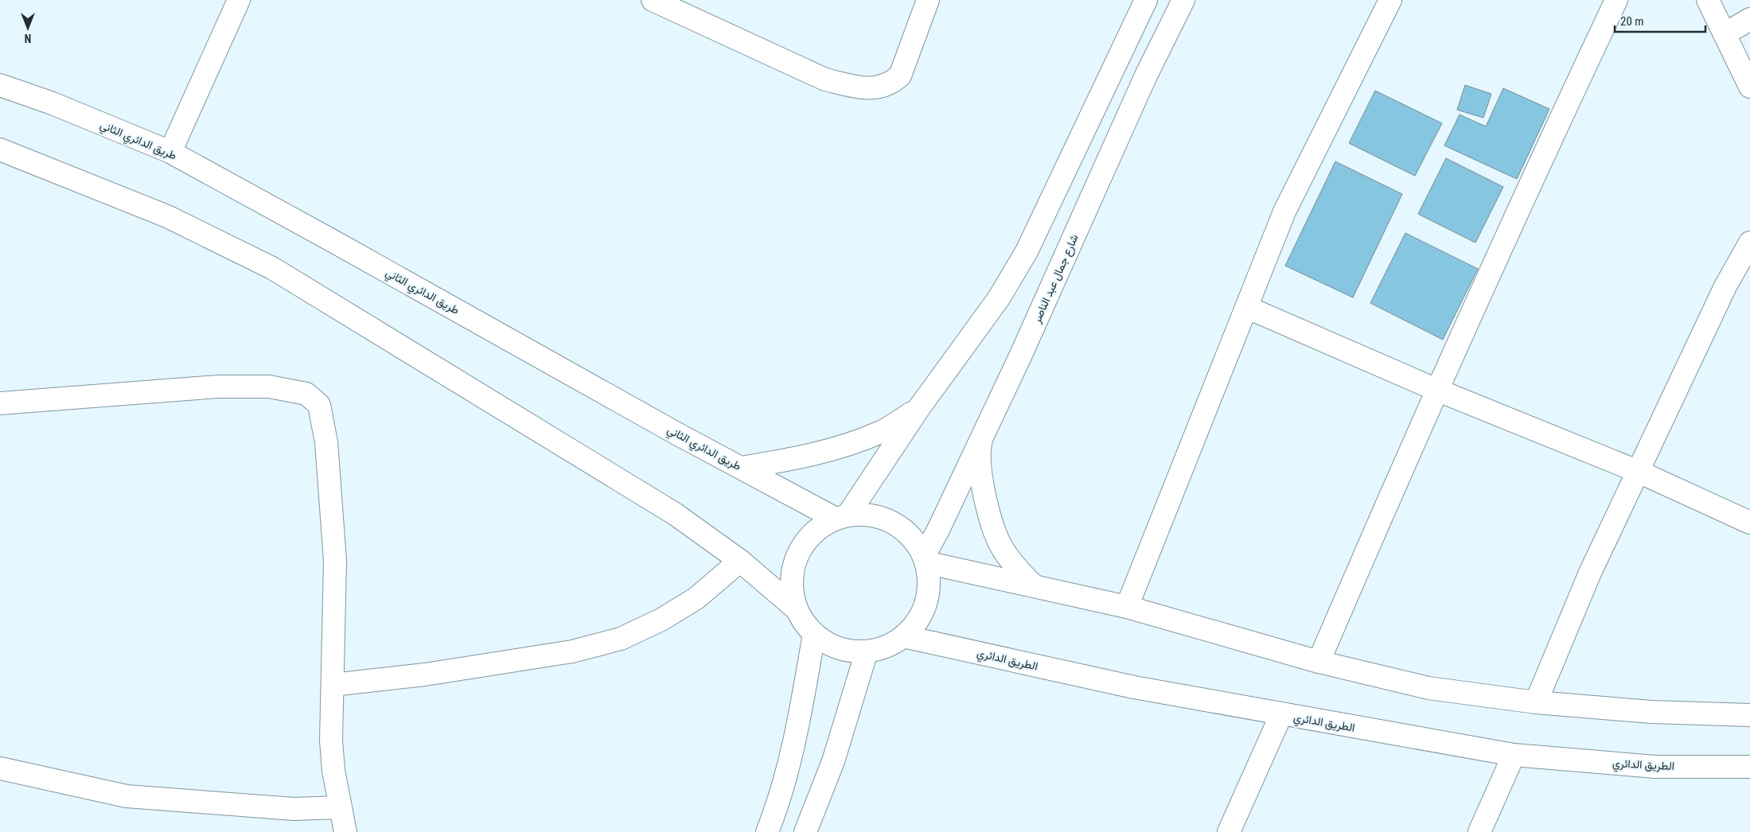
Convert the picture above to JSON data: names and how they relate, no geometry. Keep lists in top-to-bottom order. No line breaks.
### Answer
{"streets":{"main road":["طريق الدائري الثاني","شارع جمال عبد الناصر","الطريق الدائري"]},"crossings":[["طريق الدائري الثاني","شارع جمال عبد الناصر"],["طريق الدائري الثاني","الطريق الدائري"],["شارع جمال عبد الناصر","الطريق الدائري"]],"scale_bar":"20 m","north":"bottom"}
